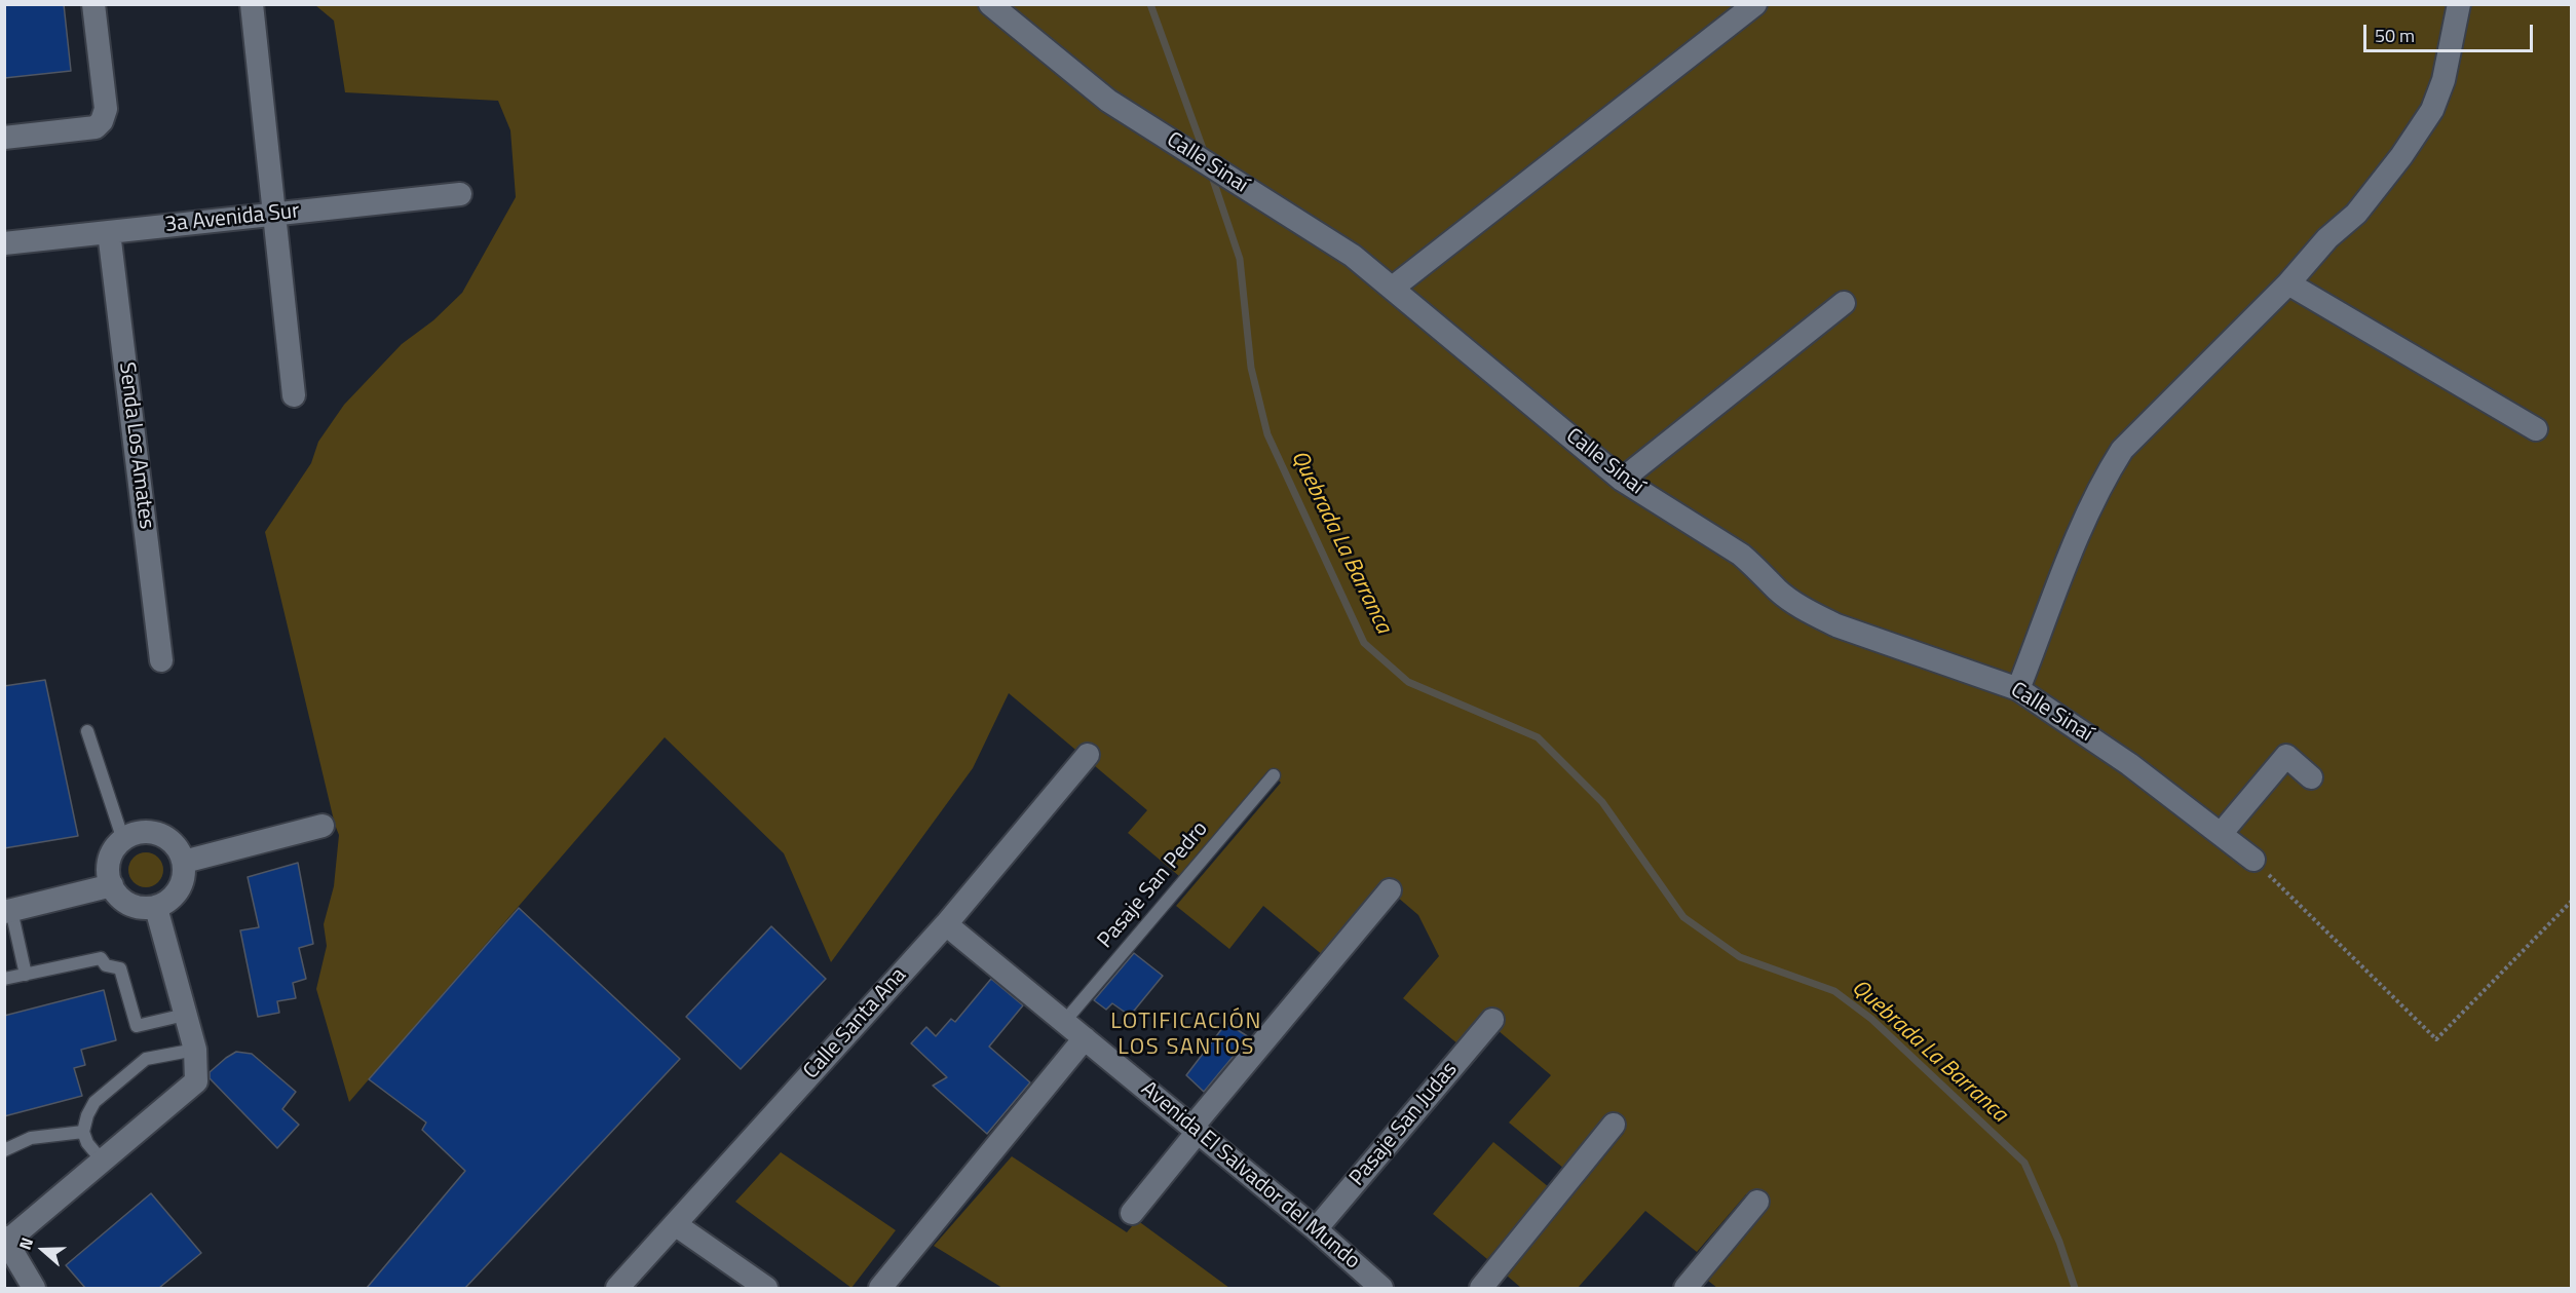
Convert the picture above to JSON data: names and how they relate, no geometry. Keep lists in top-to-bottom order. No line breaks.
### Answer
{"streets":{"street":["Calle Sinaí","3a Avenida Sur","Senda Los Amates","Calle Santa Ana","Pasaje San Judas","Avenida El Salvador del Mundo"],"lane":["Pasaje San Pedro"]},"crossings":[["3a Avenida Sur","Senda Los Amates"],["Pasaje San Pedro","Avenida El Salvador del Mundo"],["Calle Santa Ana","Avenida El Salvador del Mundo"],["Pasaje San Judas","Avenida El Salvador del Mundo"]],"districts":["LOTIFICACIÓN LOS SANTOS"],"water":["Quebrada La Barranca"],"scale_bar":"50 m","north":"left"}
